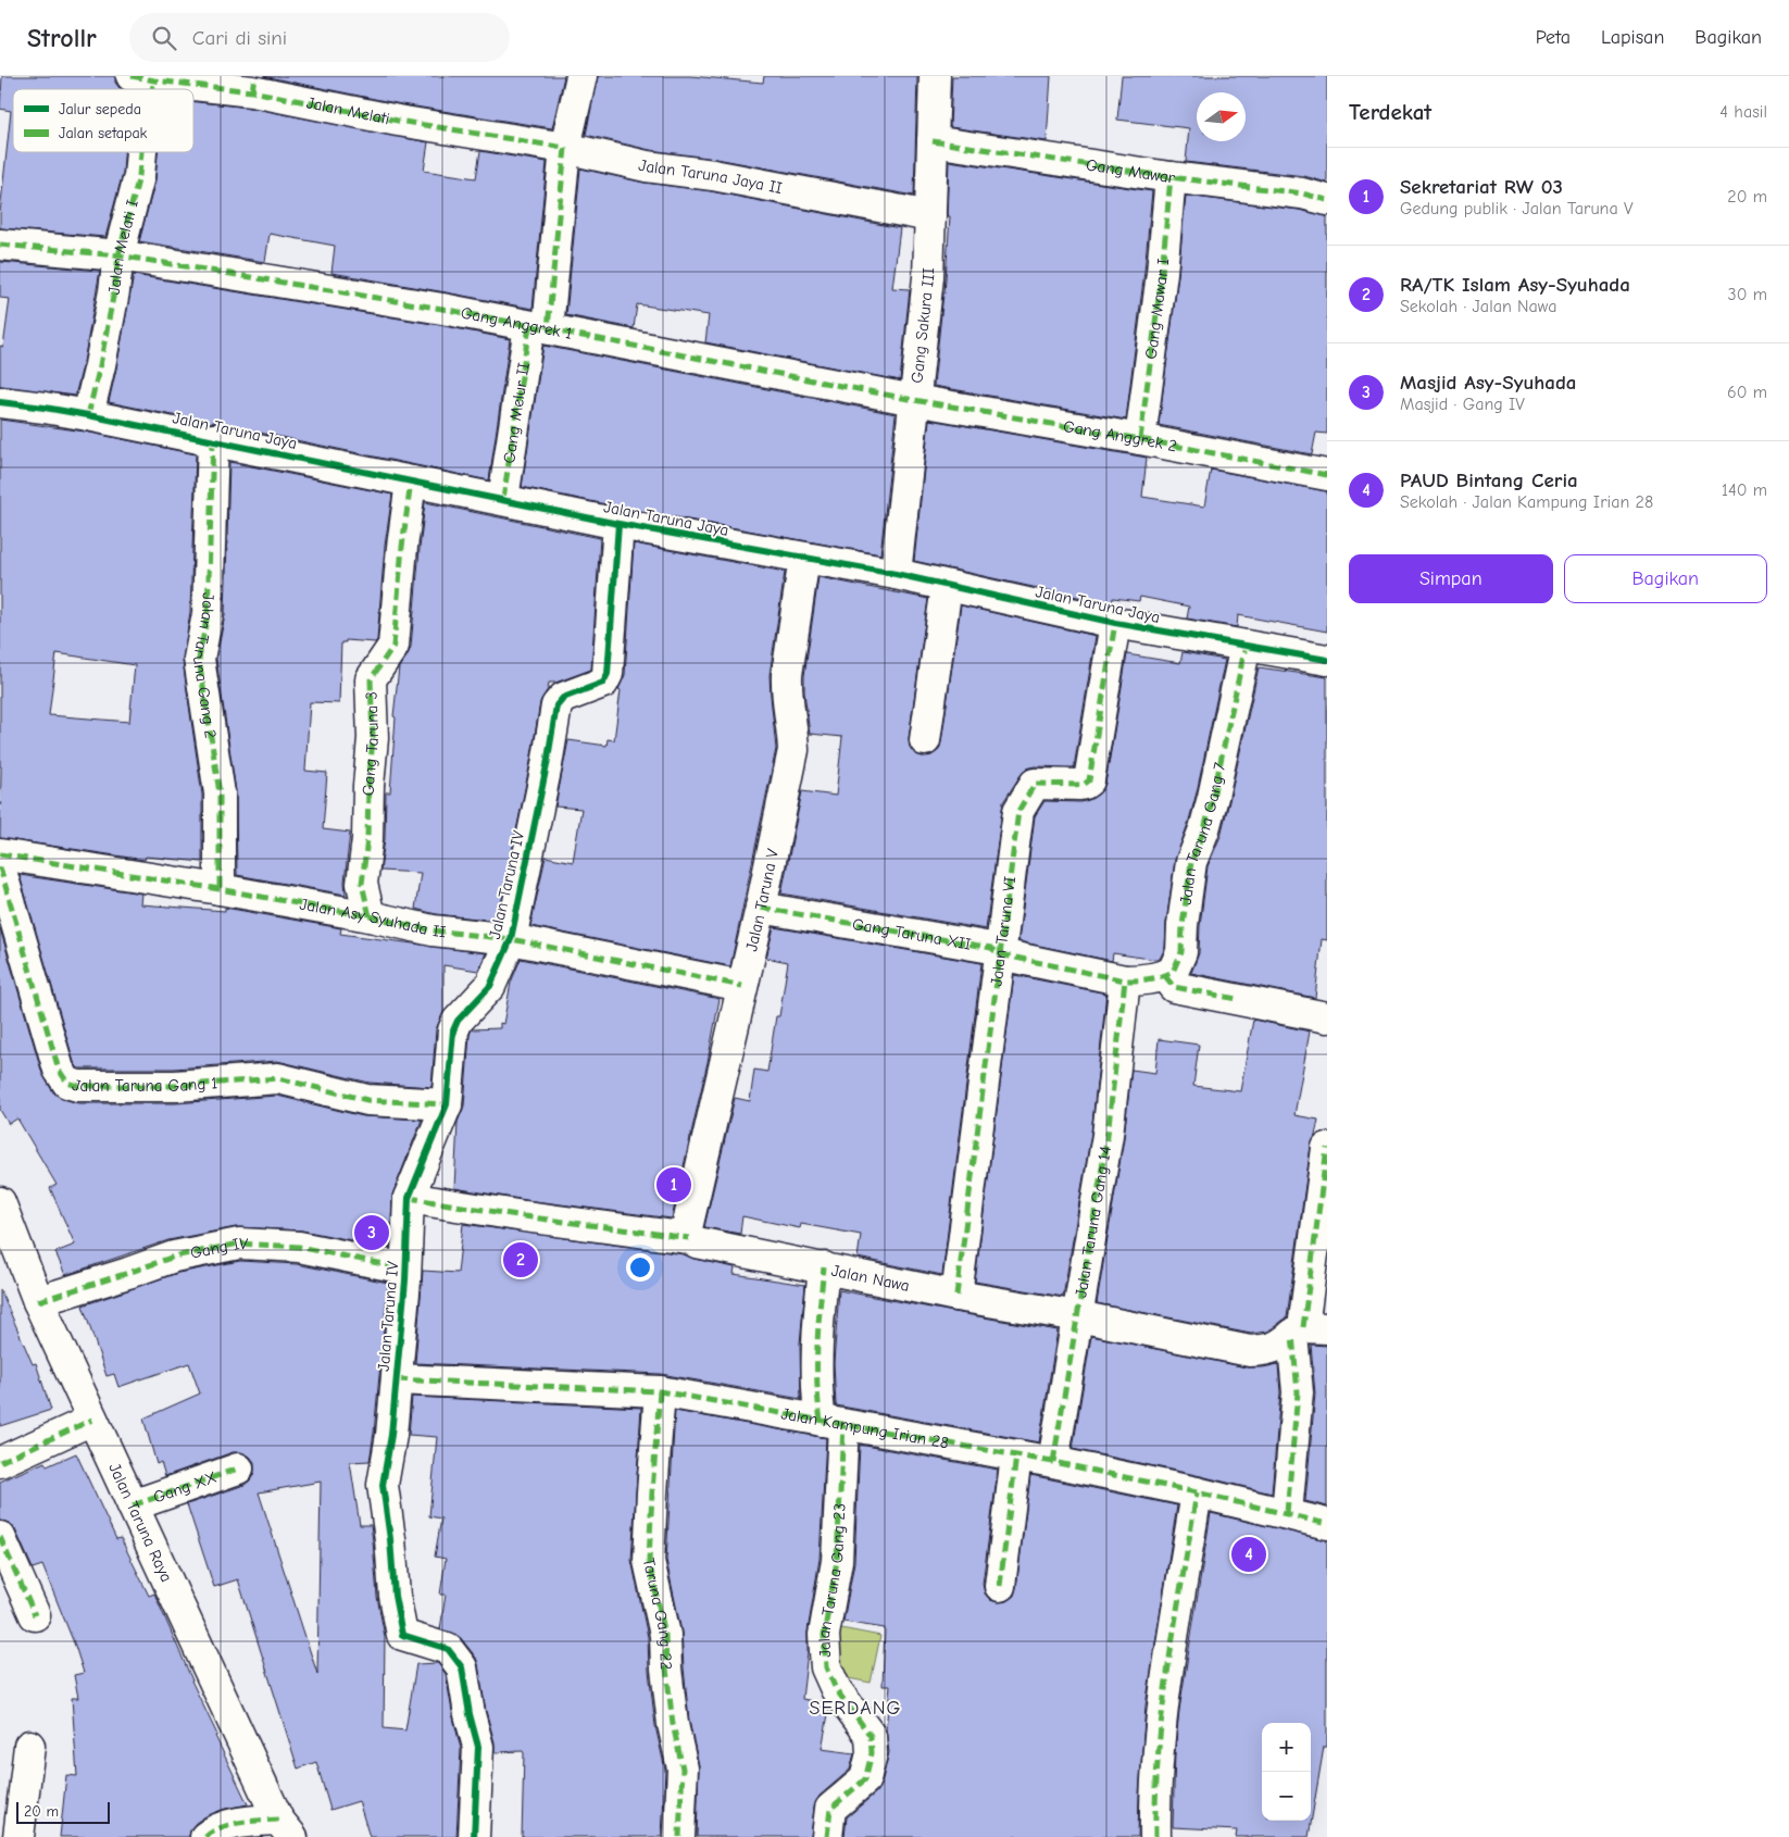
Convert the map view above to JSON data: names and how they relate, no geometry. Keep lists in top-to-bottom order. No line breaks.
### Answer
{"streets":{"street":["Jalan Melati","Gang Mawar","Jalan Taruna Jaya II","Jalan Melati I","Gang Mawar I","Gang Anggrek 1","Gang Sakura III","Gang Melur II","Jalan Taruna Jaya","Gang Anggrek 2","Jalan Taruna Gang 2","Gang Taruna 3","Jalan Taruna Gang 7","Jalan Taruna IV","Jalan Taruna V","Jalan Asy Syuhada II","Jalan Taruna VI","Gang Taruna XII","Jalan Taruna Gang 1","Jalan Taruna Gang 14","Gang IV","Jalan Nawa","Jalan Kampung Irian 28","Gang XX","Jalan Taruna Raya","Jalan Taruna Gang 23","Taruna Gang 22"]},"crossings":[["Jalan Melati","Jalan Taruna Jaya II"],["Jalan Melati","Gang Melur II"],["Gang Mawar","Gang Mawar I"],["Gang Mawar","Gang Sakura III"],["Jalan Taruna Jaya II","Gang Sakura III"],["Jalan Taruna Jaya II","Gang Melur II"],["Jalan Melati I","Gang Anggrek 1"],["Jalan Melati I","Jalan Taruna Jaya"],["Gang Mawar I","Gang Anggrek 2"],["Gang Anggrek 1","Gang Sakura III"],["Gang Anggrek 1","Gang Melur II"],["Gang Anggrek 1","Gang Anggrek 2"],["Gang Sakura III","Jalan Taruna Jaya"],["Gang Sakura III","Gang Anggrek 2"],["Gang Melur II","Jalan Taruna Jaya"],["Jalan Taruna Jaya","Jalan Taruna Gang 2"],["Jalan Taruna Jaya","Gang Taruna 3"],["Jalan Taruna Jaya","Jalan Taruna Gang 7"],["Jalan Taruna Jaya","Jalan Taruna IV"],["Jalan Taruna Jaya","Jalan Taruna V"],["Jalan Taruna Jaya","Jalan Taruna VI"],["Jalan Taruna Gang 2","Jalan Asy Syuhada II"],["Gang Taruna 3","Jalan Asy Syuhada II"],["Jalan Taruna IV","Jalan Asy Syuhada II"],["Jalan Taruna IV","Jalan Taruna Gang 1"],["Jalan Taruna IV","Gang IV"],["Jalan Taruna IV","Jalan Nawa"],["Jalan Taruna IV","Jalan Kampung Irian 28"],["Jalan Taruna V","Jalan Asy Syuhada II"],["Jalan Taruna V","Gang Taruna XII"],["Jalan Taruna V","Jalan Nawa"],["Jalan Taruna VI","Gang Taruna XII"],["Jalan Taruna VI","Jalan Nawa"],["Gang Taruna XII","Jalan Taruna Gang 14"],["Jalan Taruna Gang 14","Jalan Nawa"],["Jalan Taruna Gang 14","Jalan Kampung Irian 28"],["Gang IV","Jalan Taruna Raya"],["Jalan Nawa","Jalan Taruna Gang 23"],["Jalan Kampung Irian 28","Jalan Taruna Gang 23"],["Jalan Kampung Irian 28","Taruna Gang 22"],["Gang XX","Jalan Taruna Raya"]],"districts":["SERDANG"],"legend":["Jalur sepeda","Jalan setapak"],"scale_bar":"20 m","north":"right","page":{"header":"Strollr","search":"Cari di sini","nav":["Peta","Lapisan","Bagikan"],"heading":["Terdekat","4 hasil"],"list":[{"mark":"1","name":"Sekretariat RW 03","note":"Gedung publik · Jalan Taruna V","value":"20 m"},{"mark":"2","name":"RA/TK Islam Asy-Syuhada","note":"Sekolah · Jalan Nawa","value":"30 m"},{"mark":"3","name":"Masjid Asy-Syuhada","note":"Masjid · Gang IV","value":"60 m"},{"mark":"4","name":"PAUD Bintang Ceria","note":"Sekolah · Jalan Kampung Irian 28","value":"140 m"}],"buttons":["Simpan","Bagikan"],"pins":["1","3","2","4"],"map_buttons":["+","−"],"scale":"20 m"}}
